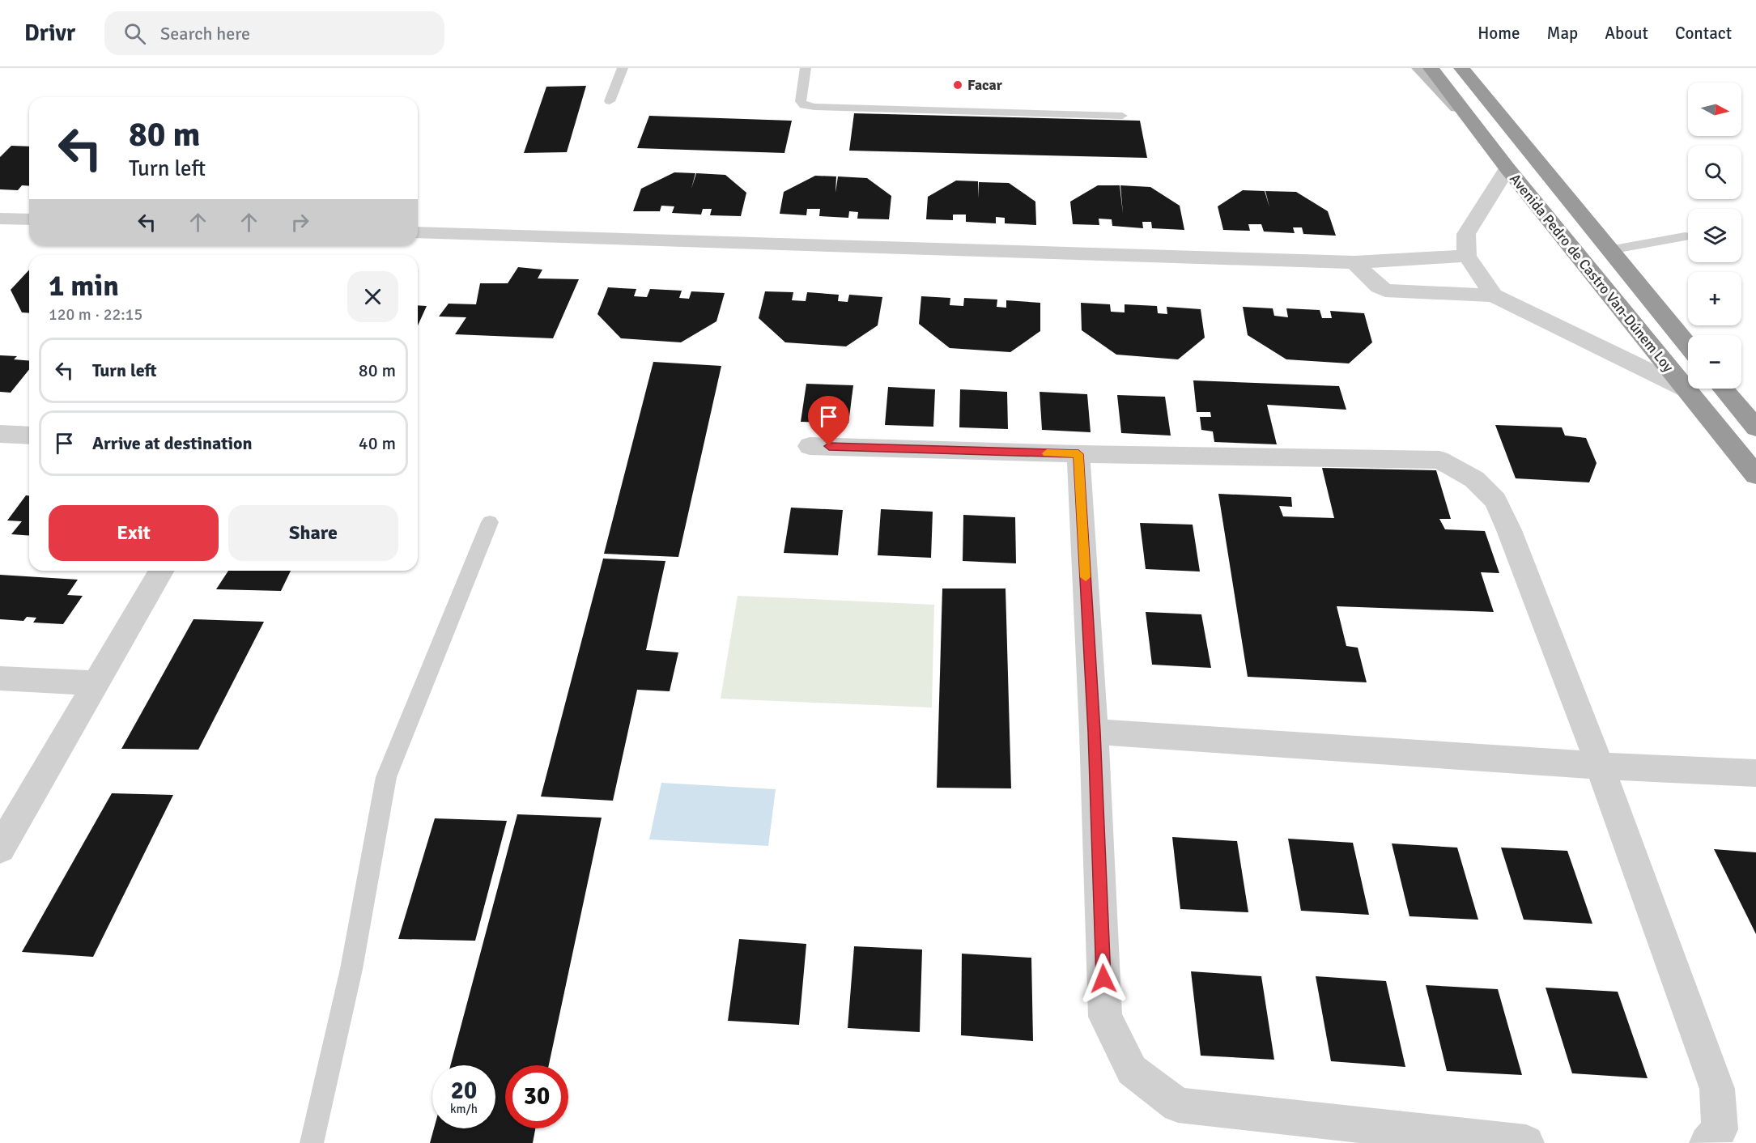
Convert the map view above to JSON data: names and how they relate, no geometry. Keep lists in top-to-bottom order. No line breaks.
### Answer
{"streets":{"highway":["Avenida Pedro de Castro Van-Dúnem Loy"]},"places":["Facar"],"north":"right","page":{"header":"Drivr","search":"Search here","nav":["Home","Map","About","Contact"],"map_buttons":["+","−"],"turn":["80 m","Turn left"],"heading":["1 min","120 m · 22:15"],"list":[{"name":"Turn left","value":"80 m"},{"name":"Arrive at destination","value":"40 m"}],"buttons":["Exit","Share"],"speed":"20 km/h","limit":"30"}}
